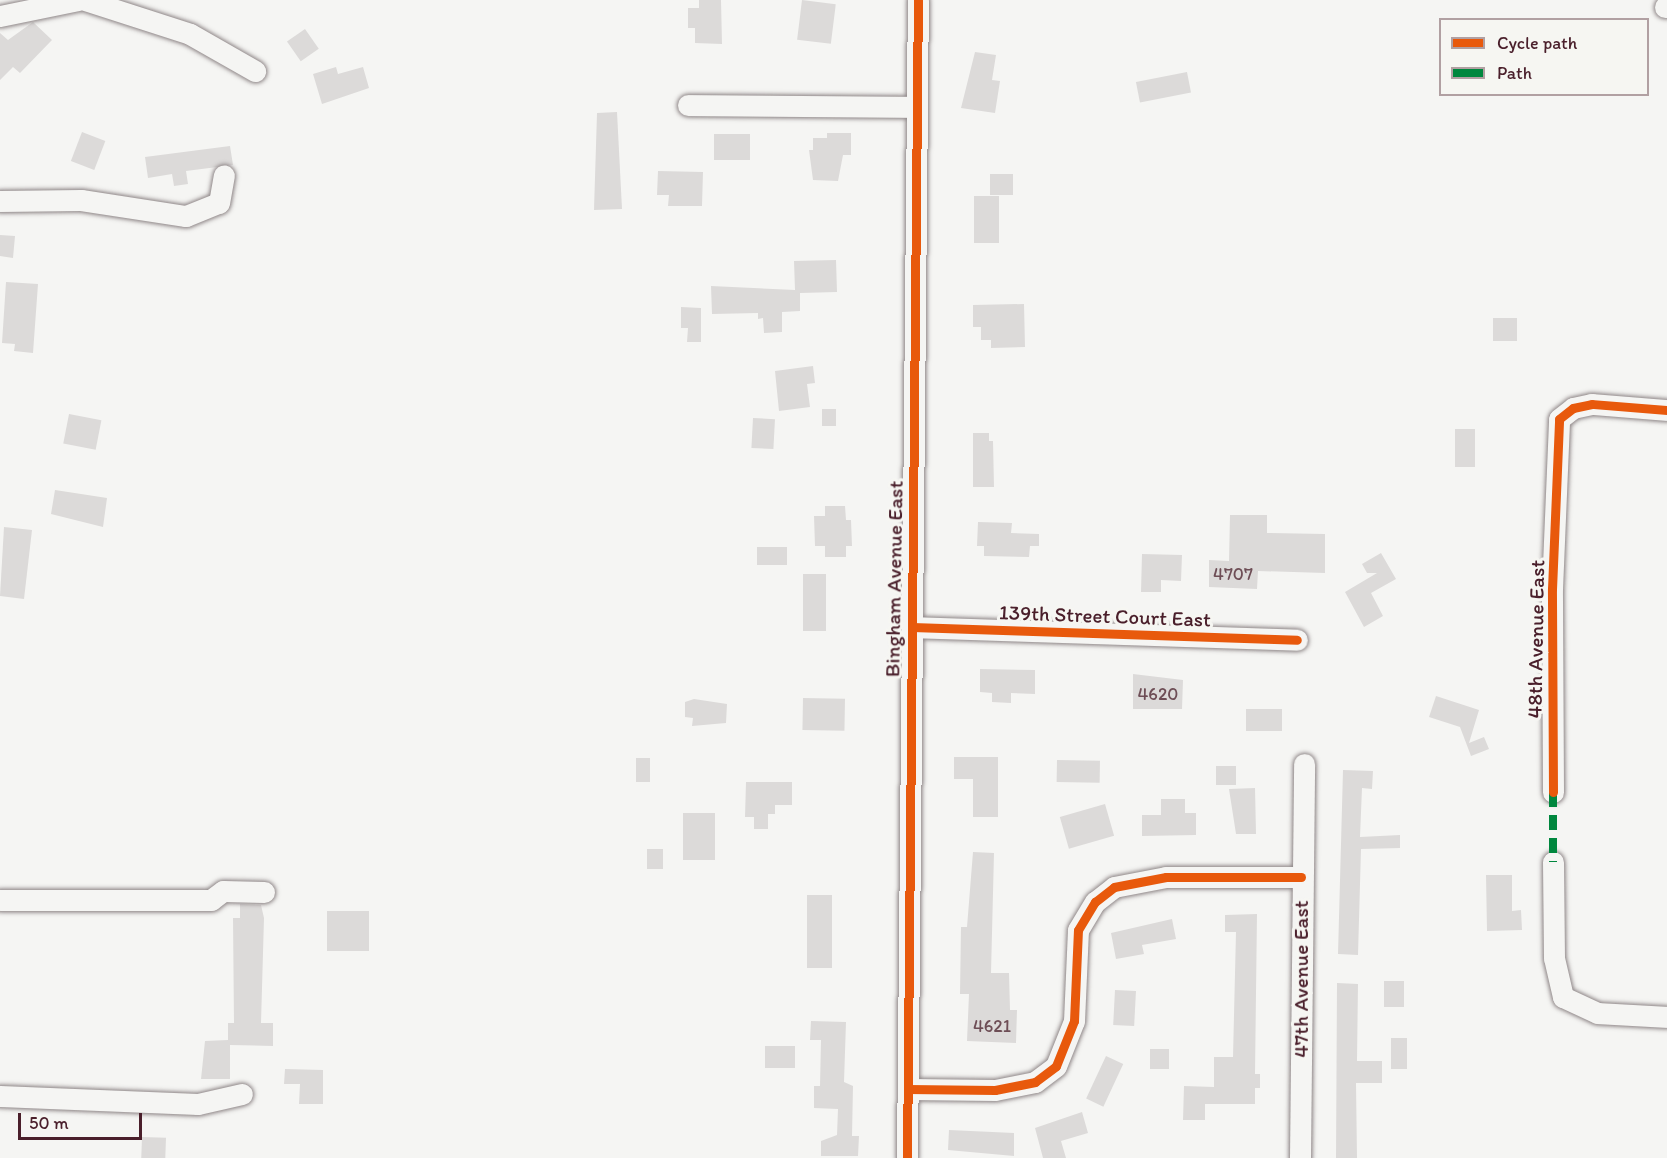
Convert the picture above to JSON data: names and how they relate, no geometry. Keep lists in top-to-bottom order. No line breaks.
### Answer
{"streets":{"street":["Bingham Avenue East","139th Street Court East","48th Avenue East","47th Avenue East"]},"crossings":[["Bingham Avenue East","139th Street Court East"]],"house_numbers":["4707","4620","4621"],"legend":["Cycle path","Path"],"scale_bar":"50 m"}
